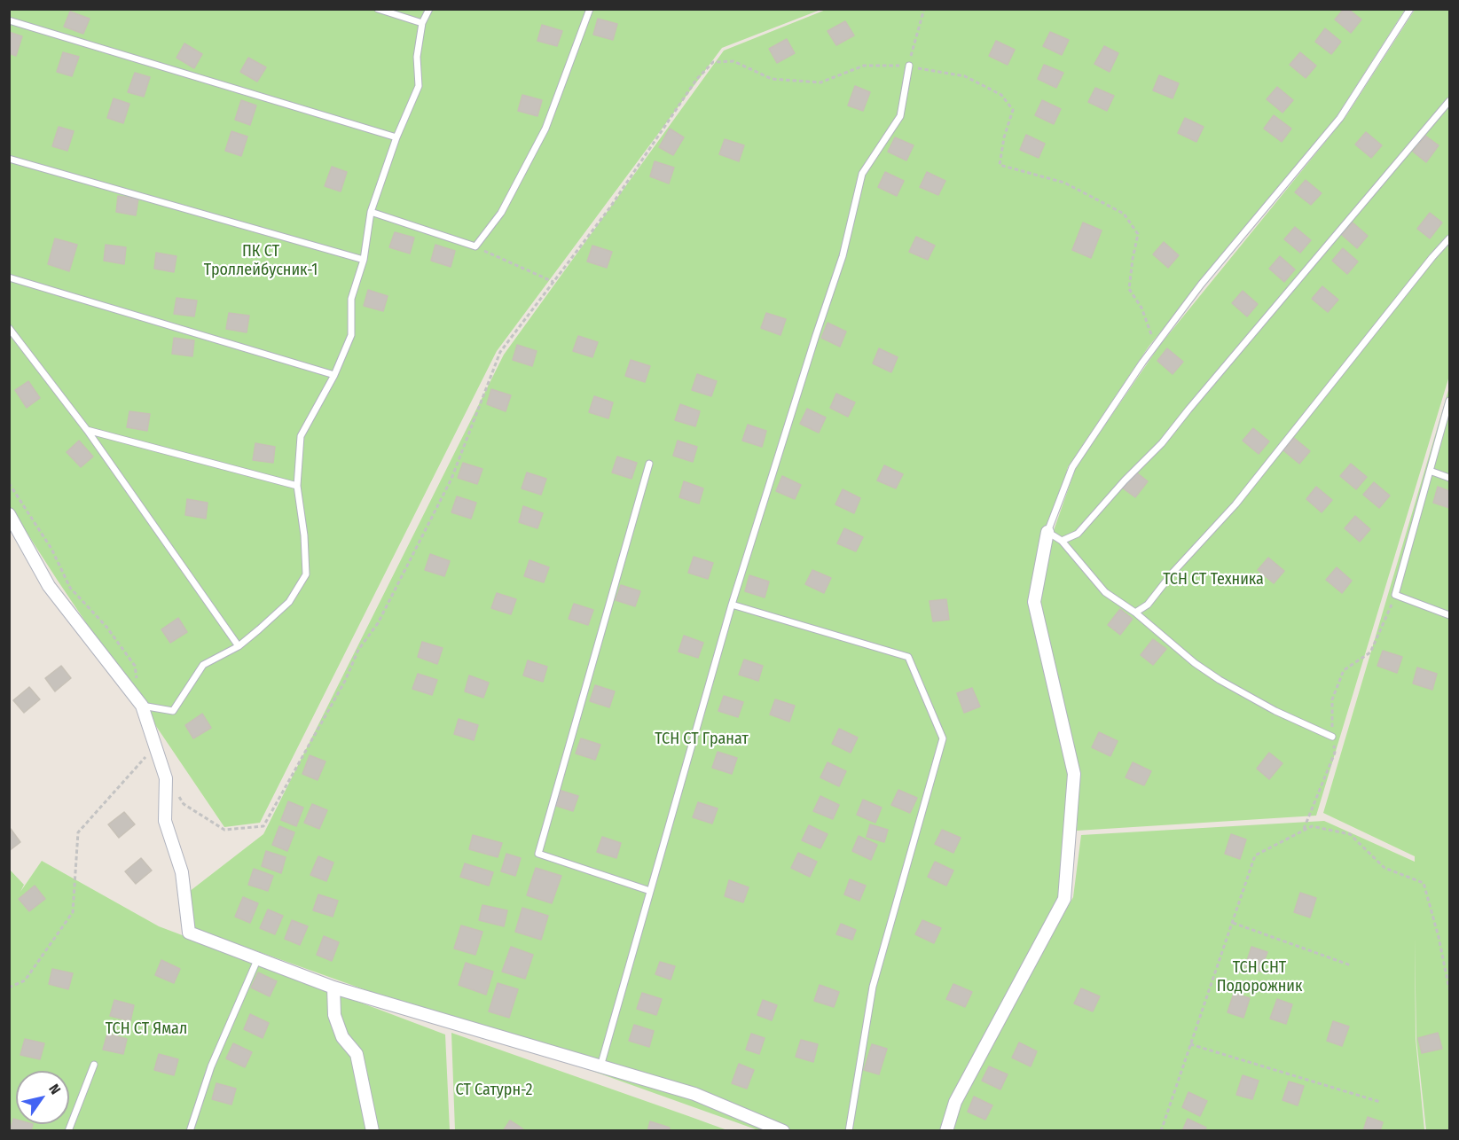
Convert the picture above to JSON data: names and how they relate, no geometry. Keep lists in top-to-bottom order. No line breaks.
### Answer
{"parks":["ПК СТ Троллейбусник-1","ТСН СТ Техника","ТСН СТ Гранат","ТСН СНТ Подорожник","ТСН СТ Ямал","СТ Сатурн-2"],"north":"top right"}
